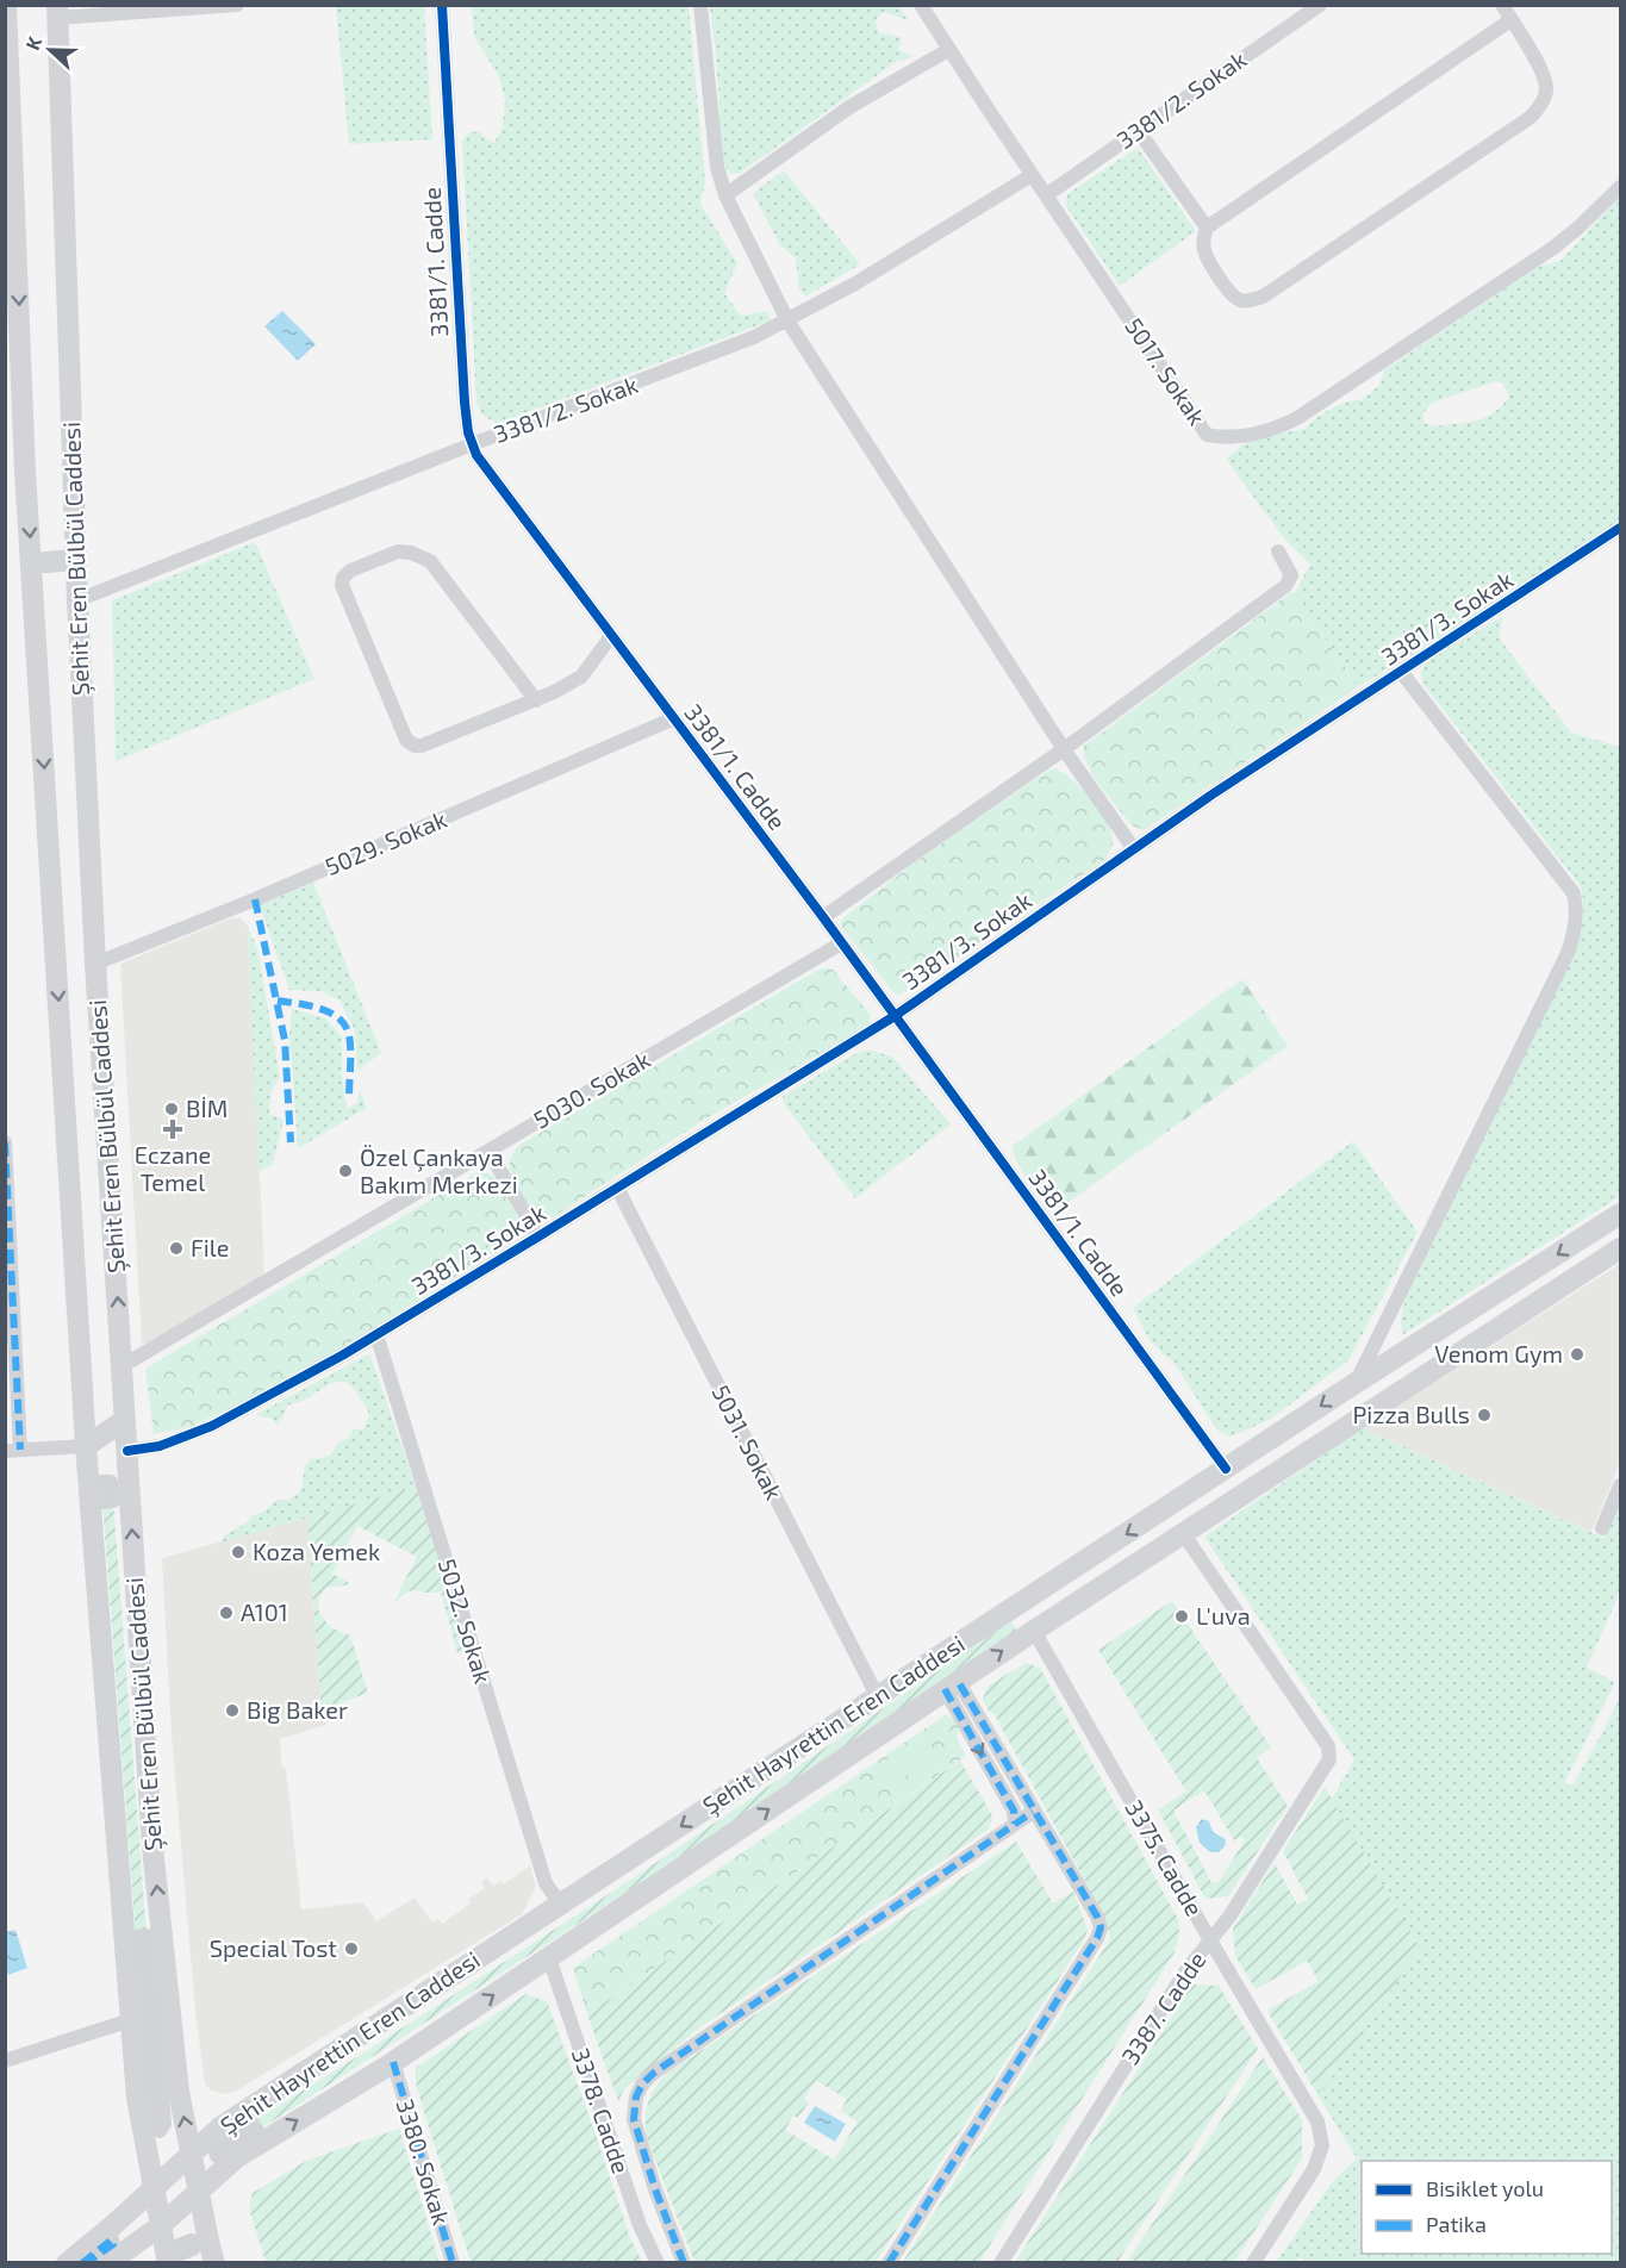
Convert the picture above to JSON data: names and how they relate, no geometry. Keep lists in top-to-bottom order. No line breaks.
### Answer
{"streets":{"main road":["Şehit Eren Bülbül Caddesi","Şehit Hayrettin Eren Caddesi"],"street":["3381/2. Sokak","3381/1. Cadde","5017. Sokak","3381/3. Sokak","5029. Sokak","5030. Sokak","5031. Sokak","5032. Sokak","3375. Cadde","3387. Cadde","3378. Cadde","3380. Sokak"]},"crossings":[["3381/2. Sokak","3381/1. Cadde"],["3381/2. Sokak","5017. Sokak"],["3381/2. Sokak","Şehit Eren Bülbül Caddesi"],["3381/1. Cadde","3381/3. Sokak"],["3381/1. Cadde","5029. Sokak"],["3381/1. Cadde","5030. Sokak"],["3381/1. Cadde","Şehit Hayrettin Eren Caddesi"],["Şehit Eren Bülbül Caddesi","3381/3. Sokak"],["Şehit Eren Bülbül Caddesi","5029. Sokak"],["Şehit Eren Bülbül Caddesi","5030. Sokak"],["Şehit Eren Bülbül Caddesi","Şehit Hayrettin Eren Caddesi"],["3381/3. Sokak","5031. Sokak"],["3381/3. Sokak","5032. Sokak"],["5031. Sokak","Şehit Hayrettin Eren Caddesi"],["5032. Sokak","Şehit Hayrettin Eren Caddesi"],["Şehit Hayrettin Eren Caddesi","3375. Cadde"],["Şehit Hayrettin Eren Caddesi","3387. Cadde"],["Şehit Hayrettin Eren Caddesi","3378. Cadde"],["Şehit Hayrettin Eren Caddesi","3380. Sokak"],["3375. Cadde","3387. Cadde"]],"places":{"other":["BİM","Özel Çankaya Bakım Merkezi","File","Venom Gym","Pizza Bulls","Koza Yemek","A101","L'uva","Big Baker","Special Tost"],"health":["Eczane Temel"]},"legend":["Bisiklet yolu","Patika"],"north":"left"}
